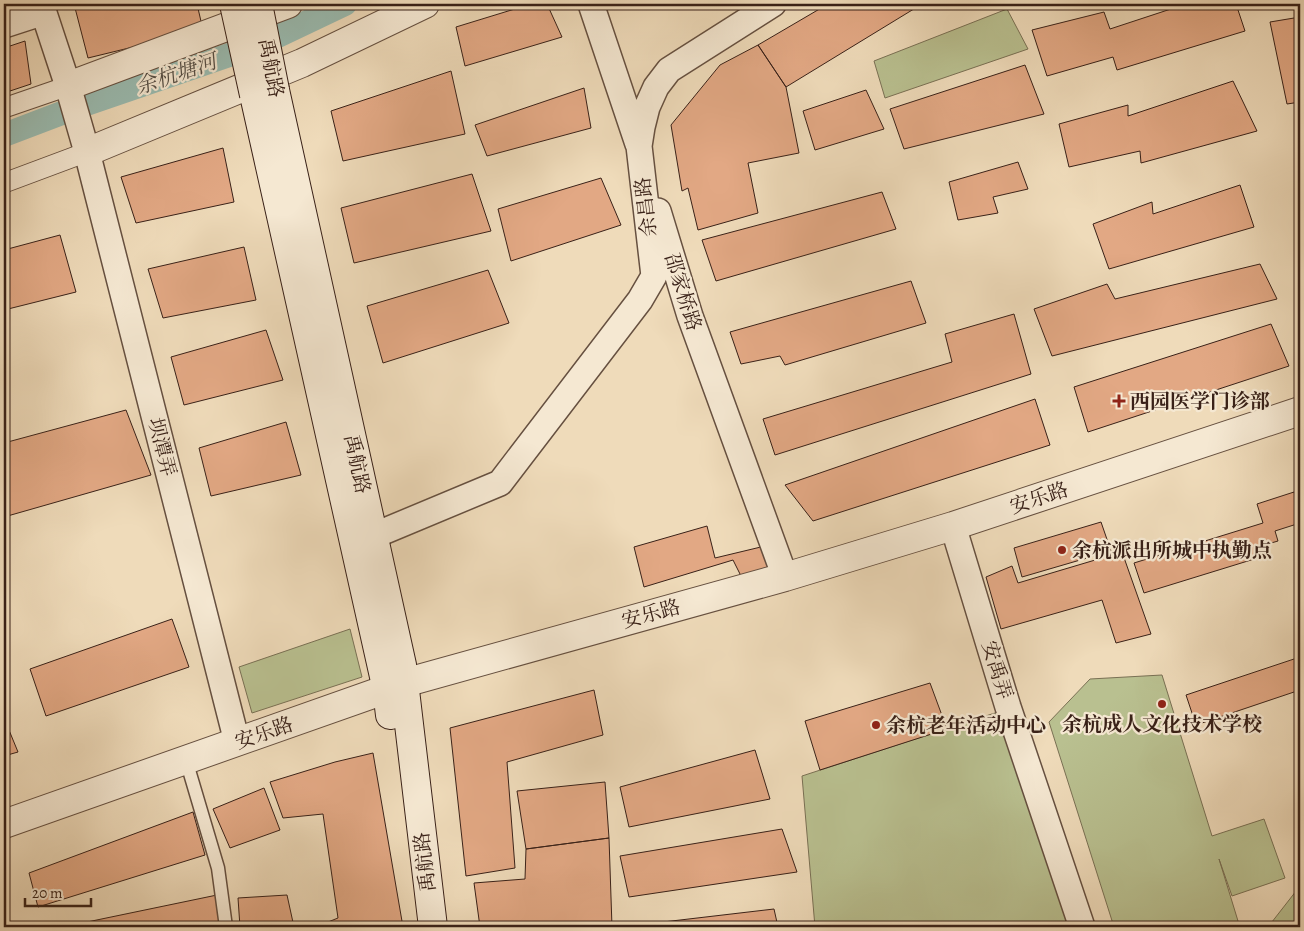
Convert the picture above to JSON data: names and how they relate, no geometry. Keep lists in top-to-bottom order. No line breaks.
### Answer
{"streets":{"street":["禹航路","余昌路","邵家桥路","坝潭弄","安乐路","安禹弄"]},"crossings":[["禹航路","余昌路"],["禹航路","安乐路"],["余昌路","邵家桥路"],["邵家桥路","安乐路"],["坝潭弄","安乐路"],["安乐路","安禹弄"]],"water":["余杭塘河"],"places":{"health":["西园医学门诊部"],"other":["余杭派出所城中执勤点","余杭成人文化技术学校","余杭老年活动中心"]},"scale_bar":"20 m"}
